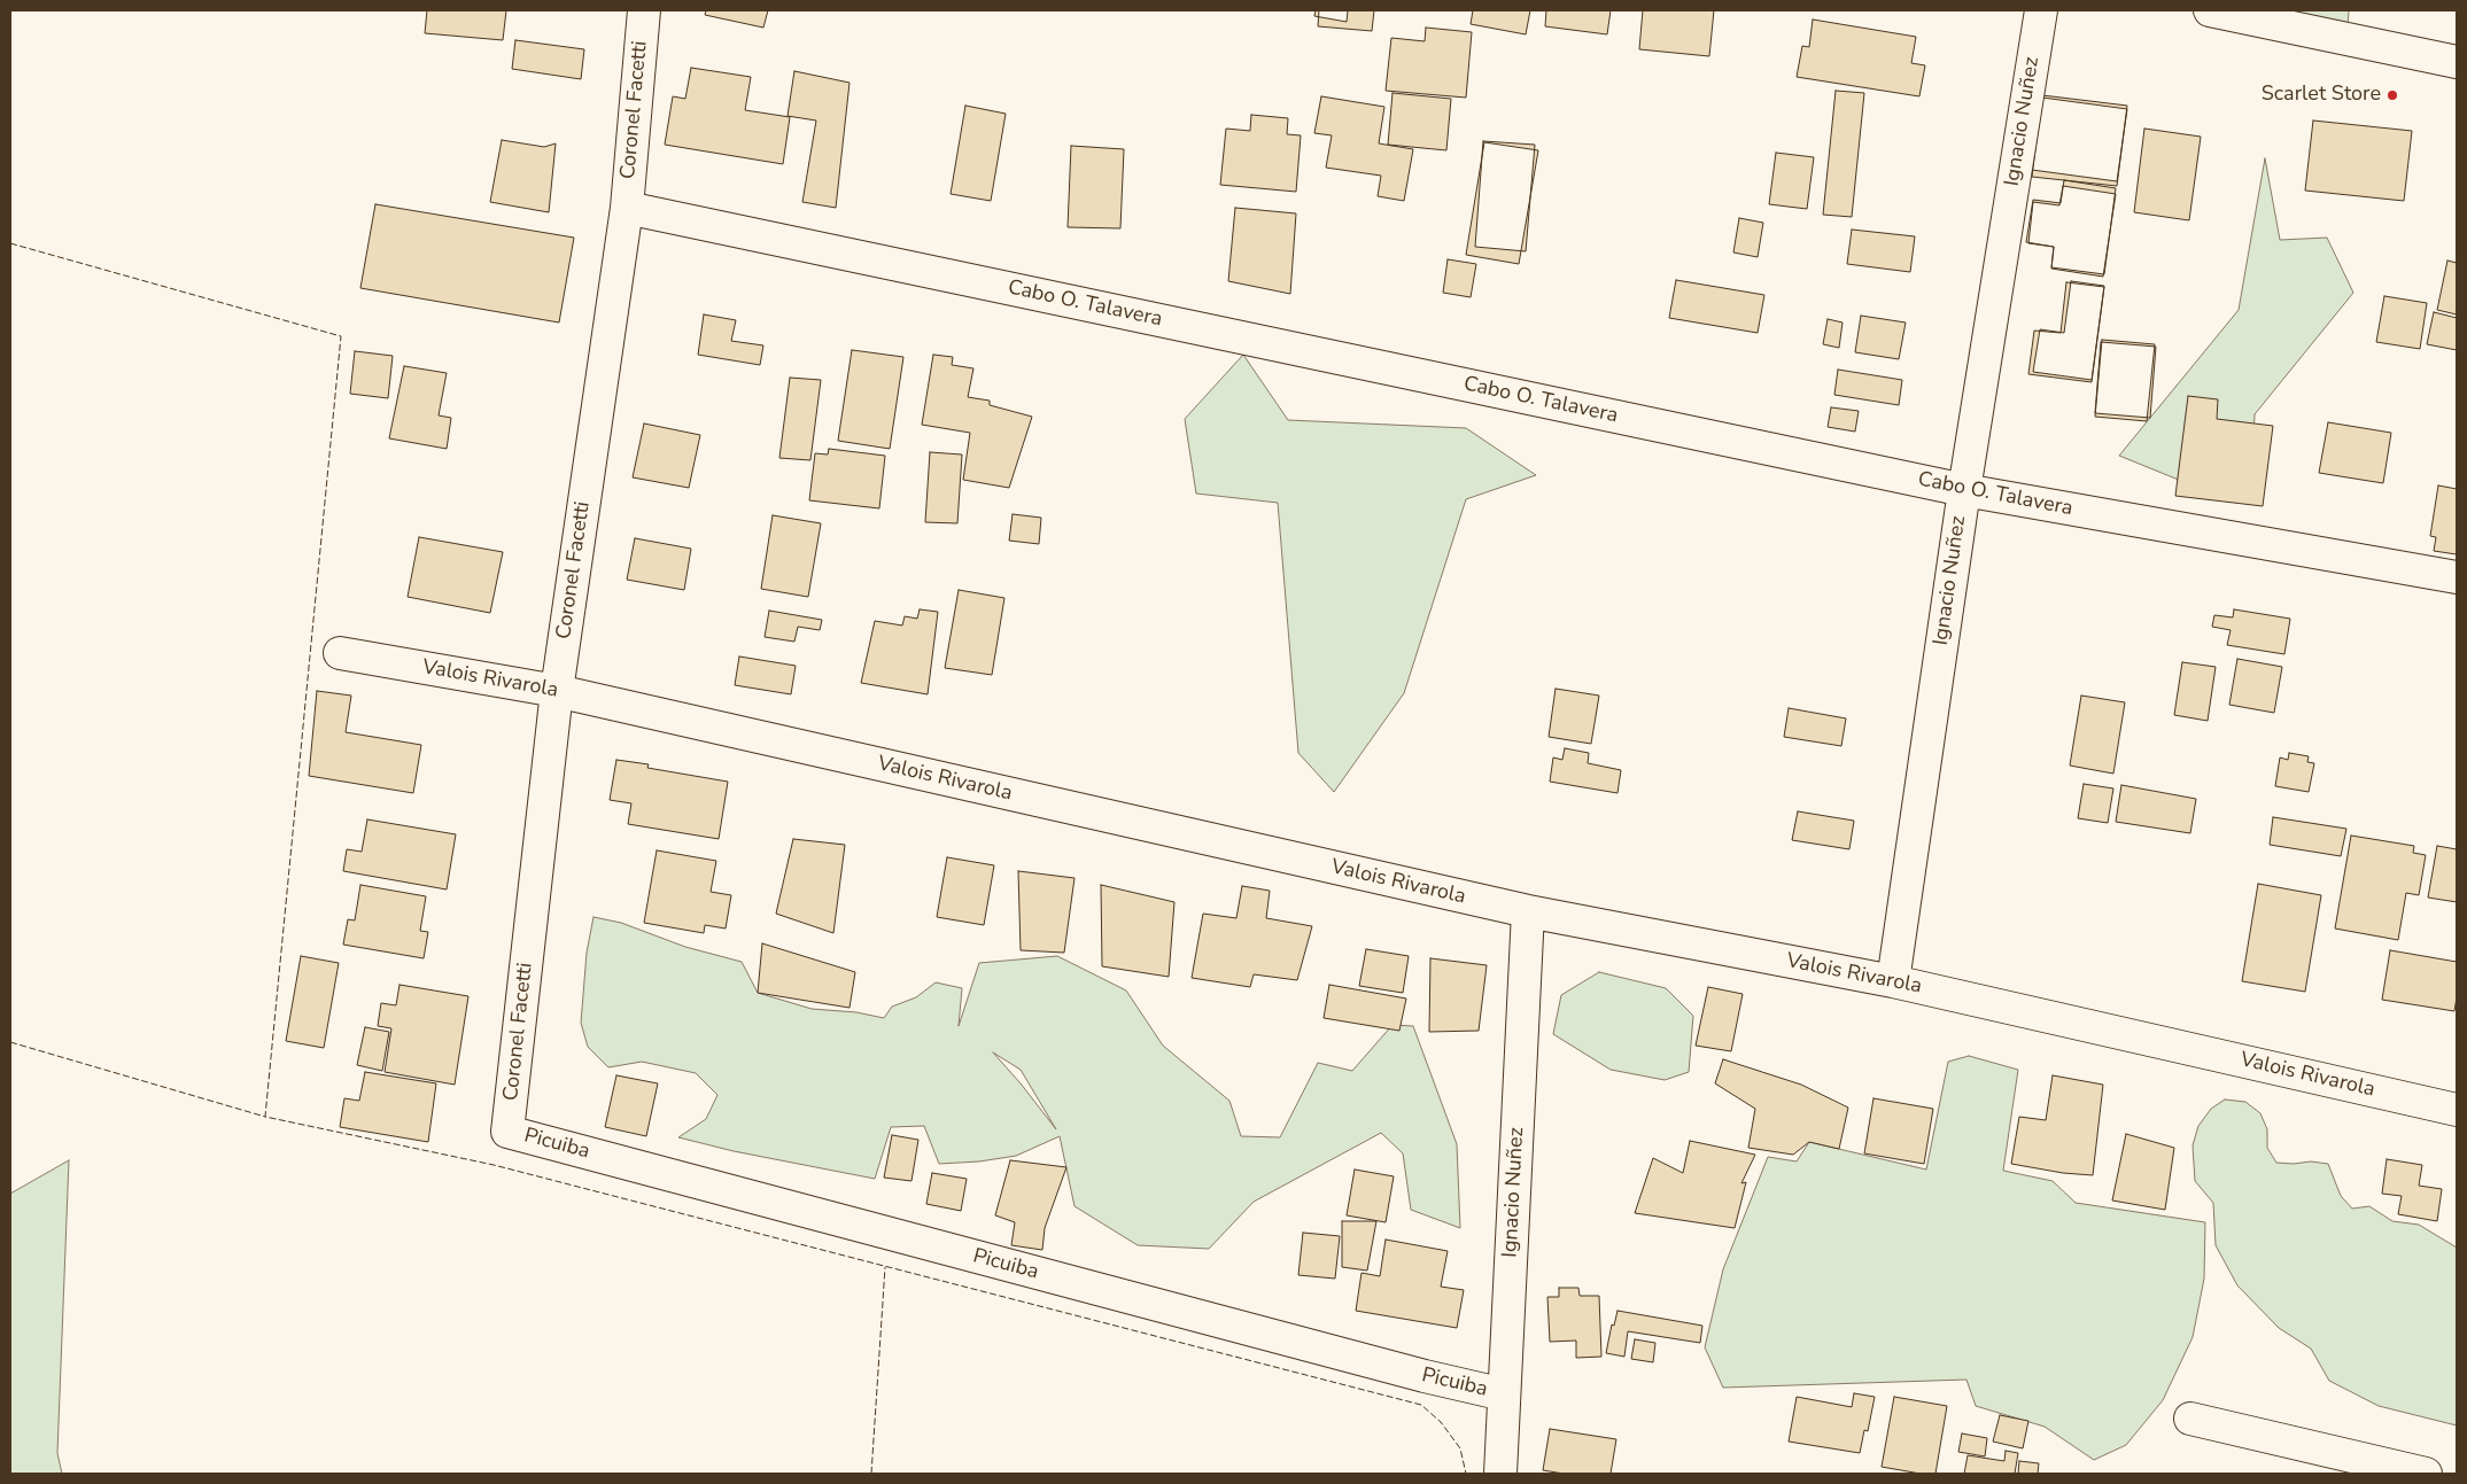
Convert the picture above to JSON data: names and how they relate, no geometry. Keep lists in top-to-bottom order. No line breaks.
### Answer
{"streets":{"street":["Coronel Facetti","Ignacio Nuñez","Cabo O. Talavera","Valois Rivarola","Picuiba"]},"crossings":[["Coronel Facetti","Cabo O. Talavera"],["Coronel Facetti","Valois Rivarola"],["Coronel Facetti","Picuiba"],["Ignacio Nuñez","Cabo O. Talavera"],["Ignacio Nuñez","Valois Rivarola"],["Ignacio Nuñez","Picuiba"]],"places":["Scarlet Store"]}
